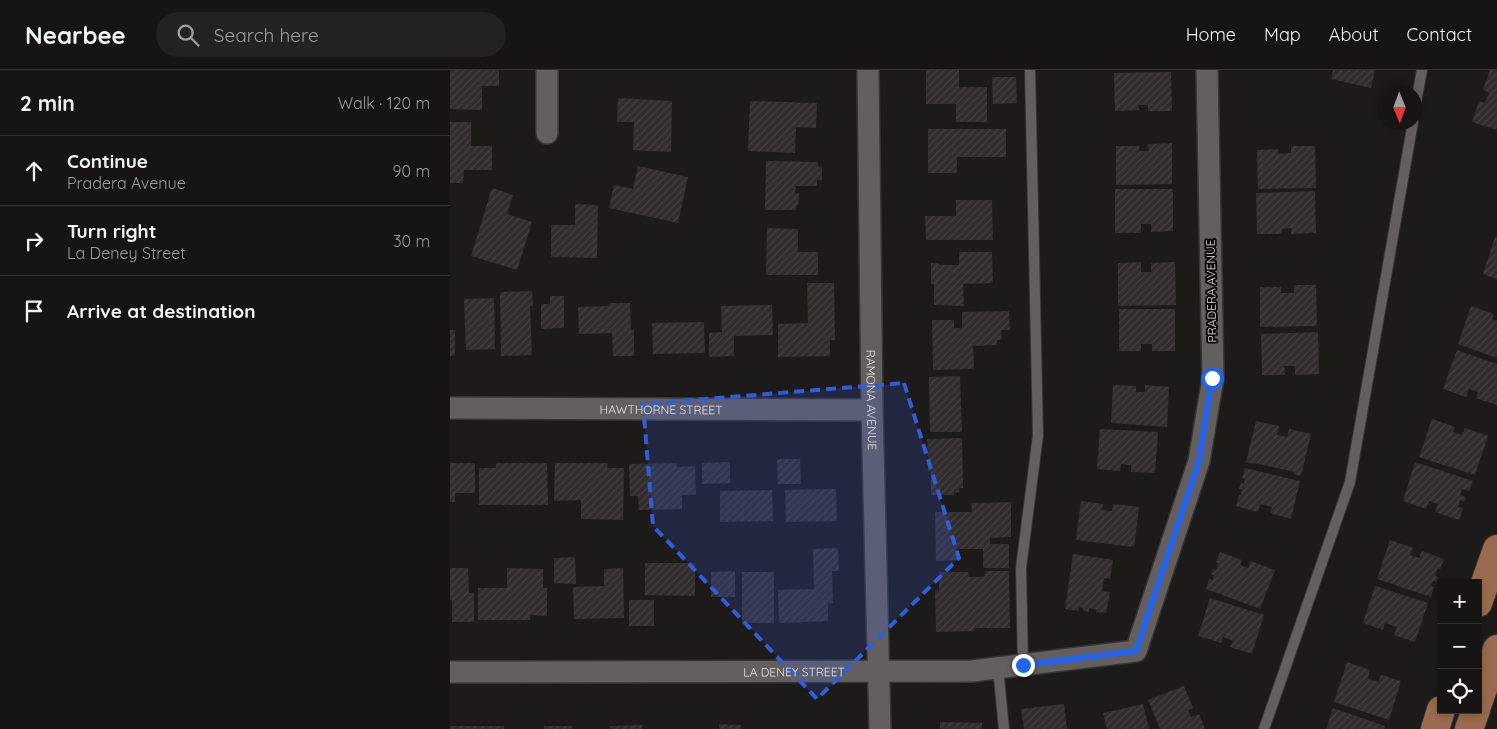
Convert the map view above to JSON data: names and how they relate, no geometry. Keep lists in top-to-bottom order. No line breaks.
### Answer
{"streets":{"street":["PRADERA AVENUE","RAMONA AVENUE","HAWTHORNE STREET","LA DENEY STREET"]},"crossings":[["PRADERA AVENUE","LA DENEY STREET"],["RAMONA AVENUE","HAWTHORNE STREET"],["RAMONA AVENUE","LA DENEY STREET"]],"north":"bottom","page":{"header":"Nearbee","search":"Search here","nav":["Home","Map","About","Contact"],"heading":["2 min","Walk · 120 m"],"list":[["Continue","Pradera Avenue","90 m"],["Turn right","La Deney Street","30 m"],"Arrive at destination"],"map_buttons":["+","−"]}}
